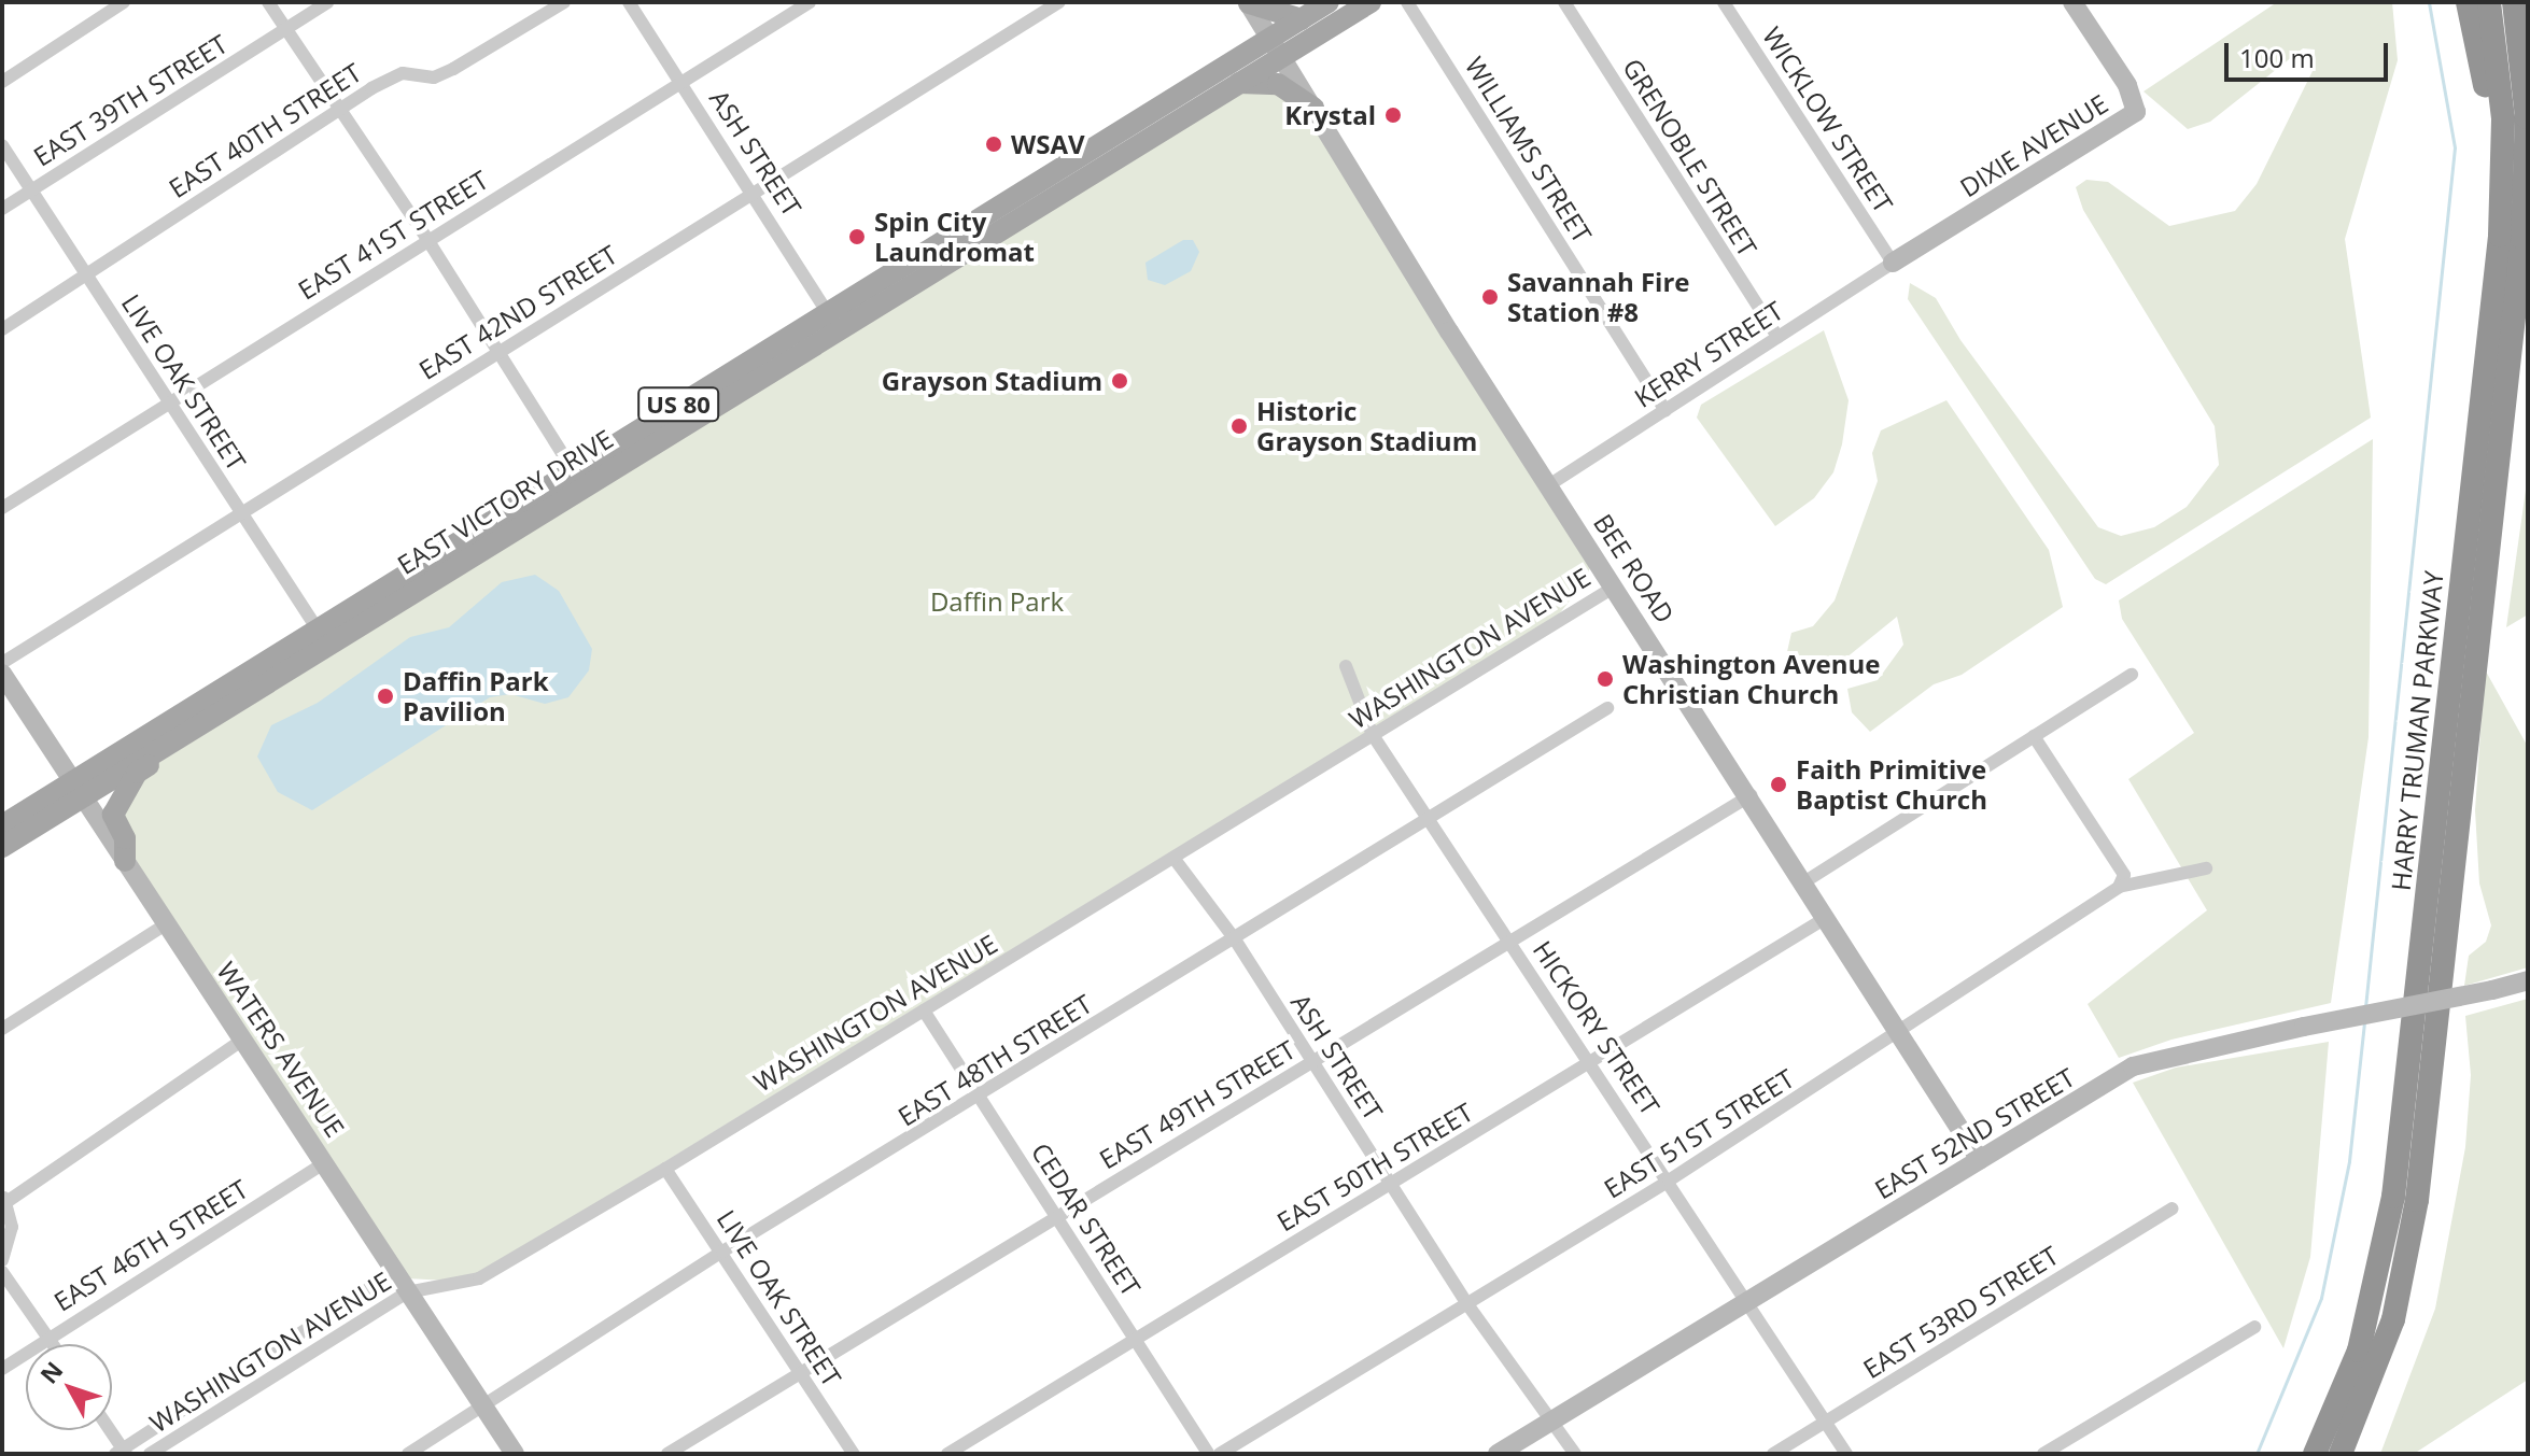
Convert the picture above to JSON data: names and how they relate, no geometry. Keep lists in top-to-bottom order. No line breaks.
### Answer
{"streets":{"highway":["HARRY TRUMAN PARKWAY"],"main road":["DIXIE AVENUE","US 80","EAST VICTORY DRIVE","BEE ROAD","WATERS AVENUE","EAST 52ND STREET"],"street":["EAST 39TH STREET","WICKLOW STREET","EAST 40TH STREET","WILLIAMS STREET","ASH STREET","GRENOBLE STREET","EAST 41ST STREET","EAST 42ND STREET","KERRY STREET","LIVE OAK STREET","WASHINGTON AVENUE","HICKORY STREET","EAST 48TH STREET","EAST 49TH STREET","EAST 51ST STREET","EAST 50TH STREET","CEDAR STREET","EAST 46TH STREET","EAST 53RD STREET"]},"crossings":[["EAST 39TH STREET","LIVE OAK STREET"],["WICKLOW STREET","DIXIE AVENUE"],["WICKLOW STREET","KERRY STREET"],["EAST 40TH STREET","LIVE OAK STREET"],["DIXIE AVENUE","KERRY STREET"],["WILLIAMS STREET","KERRY STREET"],["ASH STREET","EAST 41ST STREET"],["ASH STREET","EAST 42ND STREET"],["ASH STREET","EAST VICTORY DRIVE"],["ASH STREET","WASHINGTON AVENUE"],["ASH STREET","EAST 48TH STREET"],["ASH STREET","EAST 49TH STREET"],["ASH STREET","EAST 51ST STREET"],["ASH STREET","EAST 52ND STREET"],["ASH STREET","EAST 50TH STREET"],["GRENOBLE STREET","KERRY STREET"],["EAST 41ST STREET","LIVE OAK STREET"],["EAST 42ND STREET","LIVE OAK STREET"],["KERRY STREET","BEE ROAD"],["LIVE OAK STREET","EAST VICTORY DRIVE"],["LIVE OAK STREET","WASHINGTON AVENUE"],["LIVE OAK STREET","EAST 48TH STREET"],["LIVE OAK STREET","EAST 49TH STREET"],["EAST VICTORY DRIVE","BEE ROAD"],["EAST VICTORY DRIVE","WATERS AVENUE"],["BEE ROAD","WASHINGTON AVENUE"],["BEE ROAD","EAST 49TH STREET"],["BEE ROAD","EAST 51ST STREET"],["BEE ROAD","EAST 52ND STREET"],["BEE ROAD","EAST 50TH STREET"],["WASHINGTON AVENUE","HICKORY STREET"],["WASHINGTON AVENUE","WATERS AVENUE"],["WASHINGTON AVENUE","CEDAR STREET"],["HICKORY STREET","EAST 48TH STREET"],["HICKORY STREET","EAST 49TH STREET"],["HICKORY STREET","EAST 51ST STREET"],["HICKORY STREET","EAST 52ND STREET"],["HICKORY STREET","EAST 50TH STREET"],["HICKORY STREET","EAST 53RD STREET"],["WATERS AVENUE","EAST 48TH STREET"],["WATERS AVENUE","EAST 46TH STREET"],["EAST 48TH STREET","CEDAR STREET"],["EAST 49TH STREET","CEDAR STREET"],["EAST 50TH STREET","CEDAR STREET"]],"parks":["Daffin Park"],"places":["Krystal","WSAV","Spin City Laundromat","Savannah Fire Station #8","Grayson Stadium","Historic Grayson Stadium","Washington Avenue Christian Church","Daffin Park Pavilion","Faith Primitive Baptist Church"],"scale_bar":"100 m","north":"top left"}
